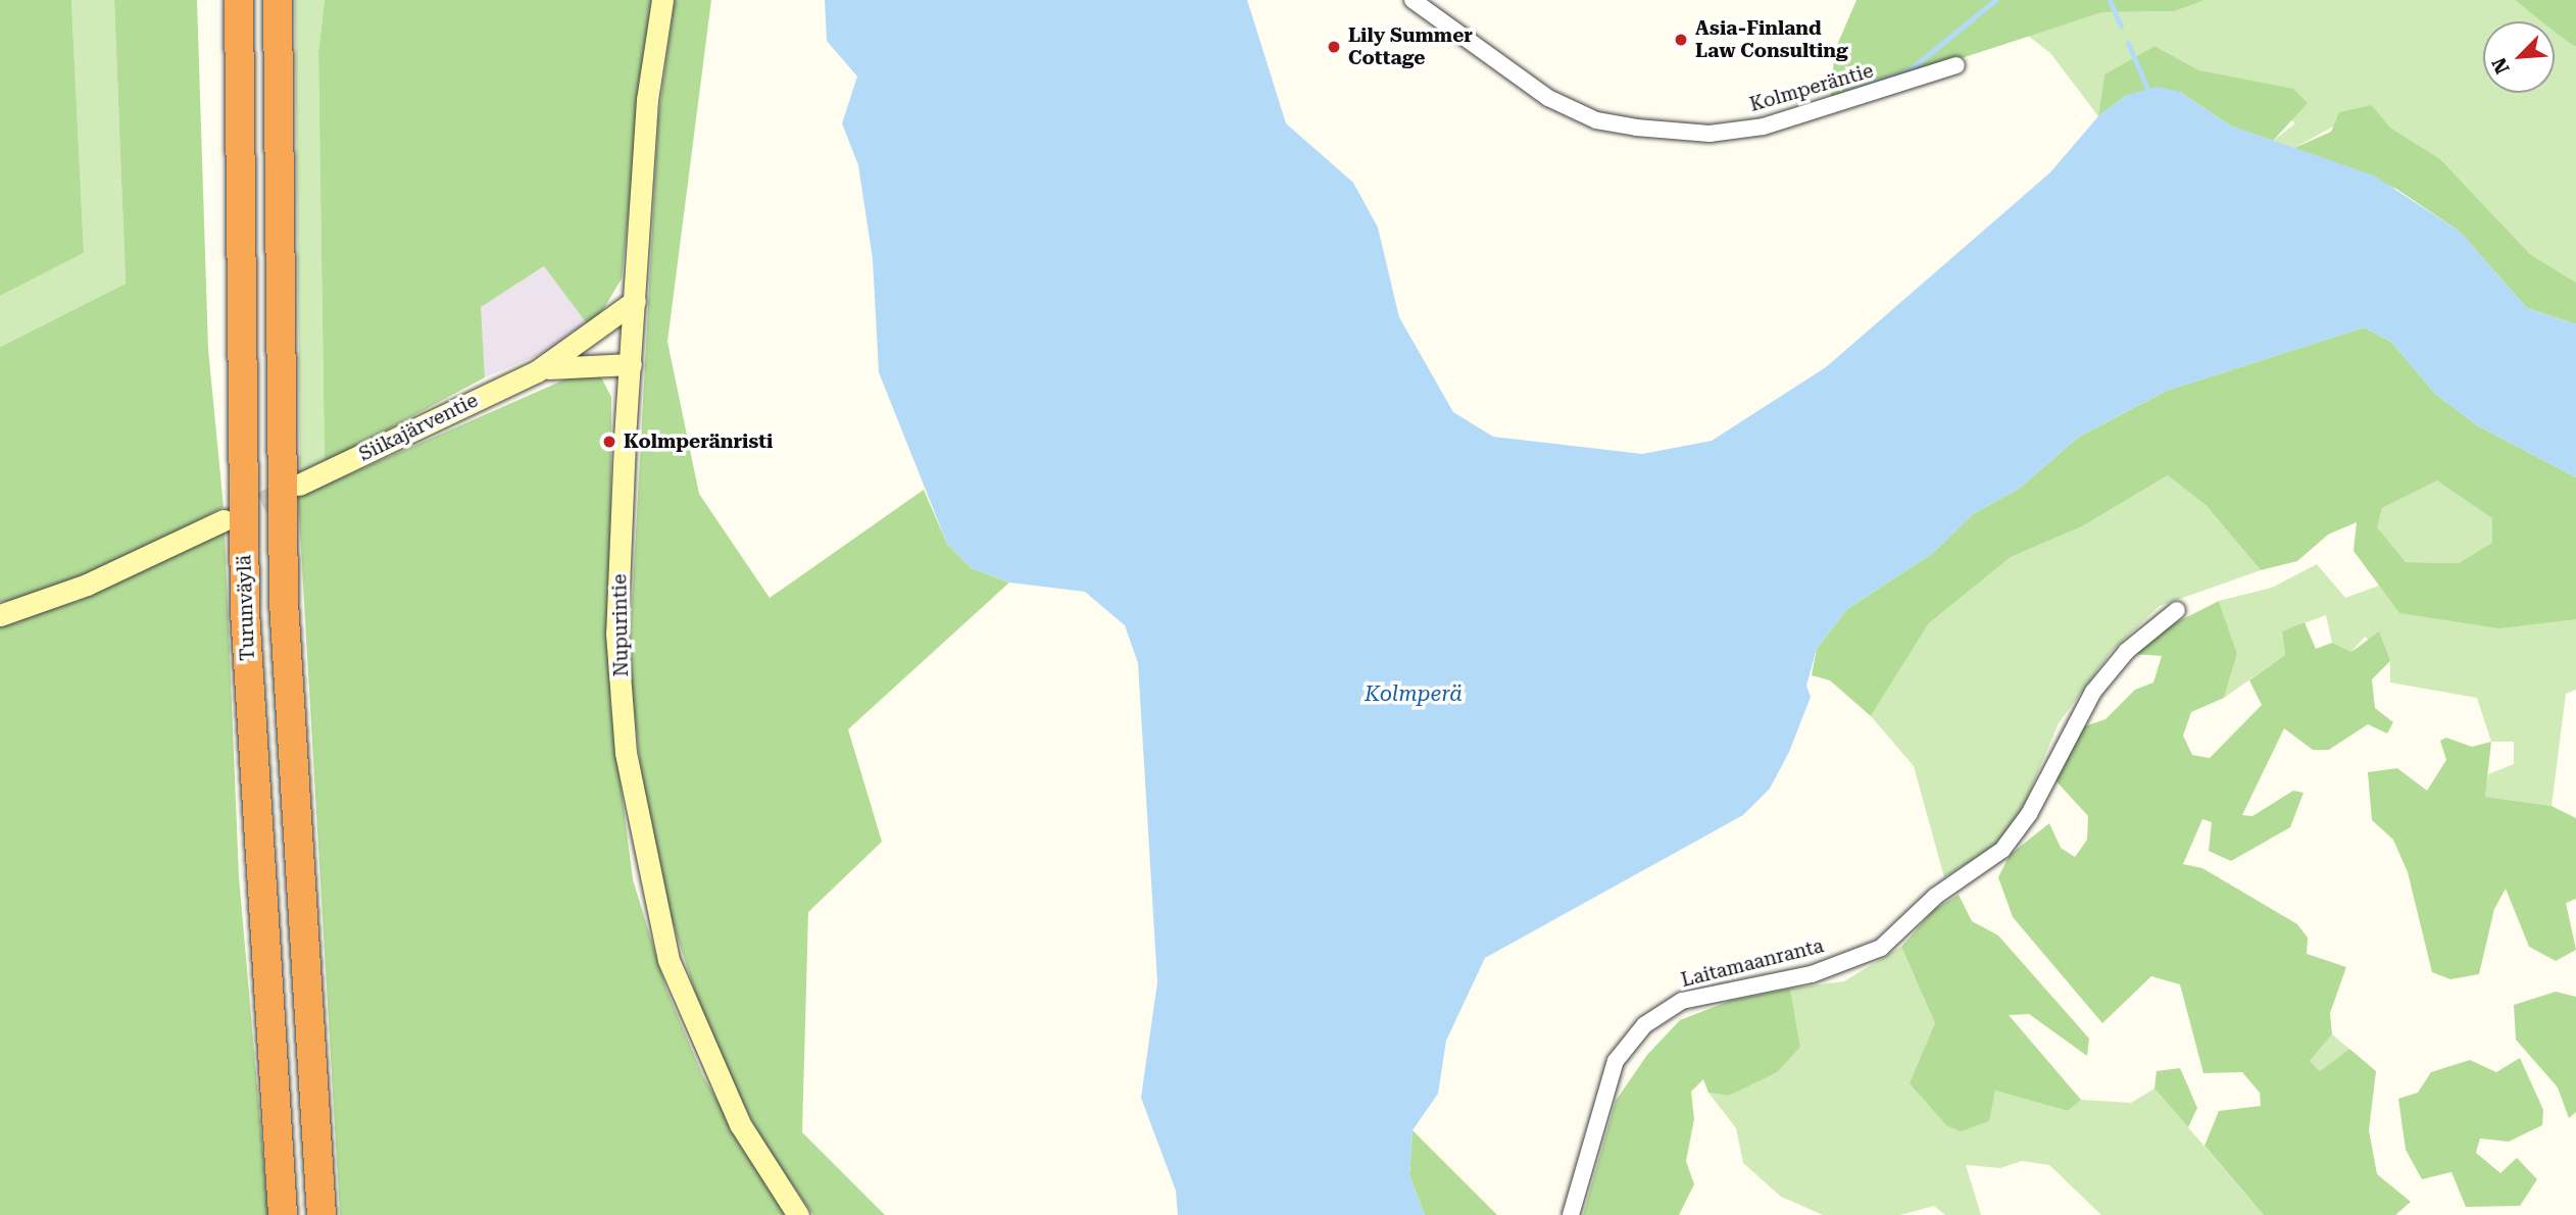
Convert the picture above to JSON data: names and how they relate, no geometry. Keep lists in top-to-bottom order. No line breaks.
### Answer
{"streets":{"highway":["Turunväylä"],"main road":["Siikajärventie","Nupurintie"],"street":["Kolmperäntie","Laitamaanranta"]},"water":["Kolmperä"],"places":["Asia-Finland Law Consulting","Lily Summer Cottage","Kolmperänristi"],"north":"bottom left"}
